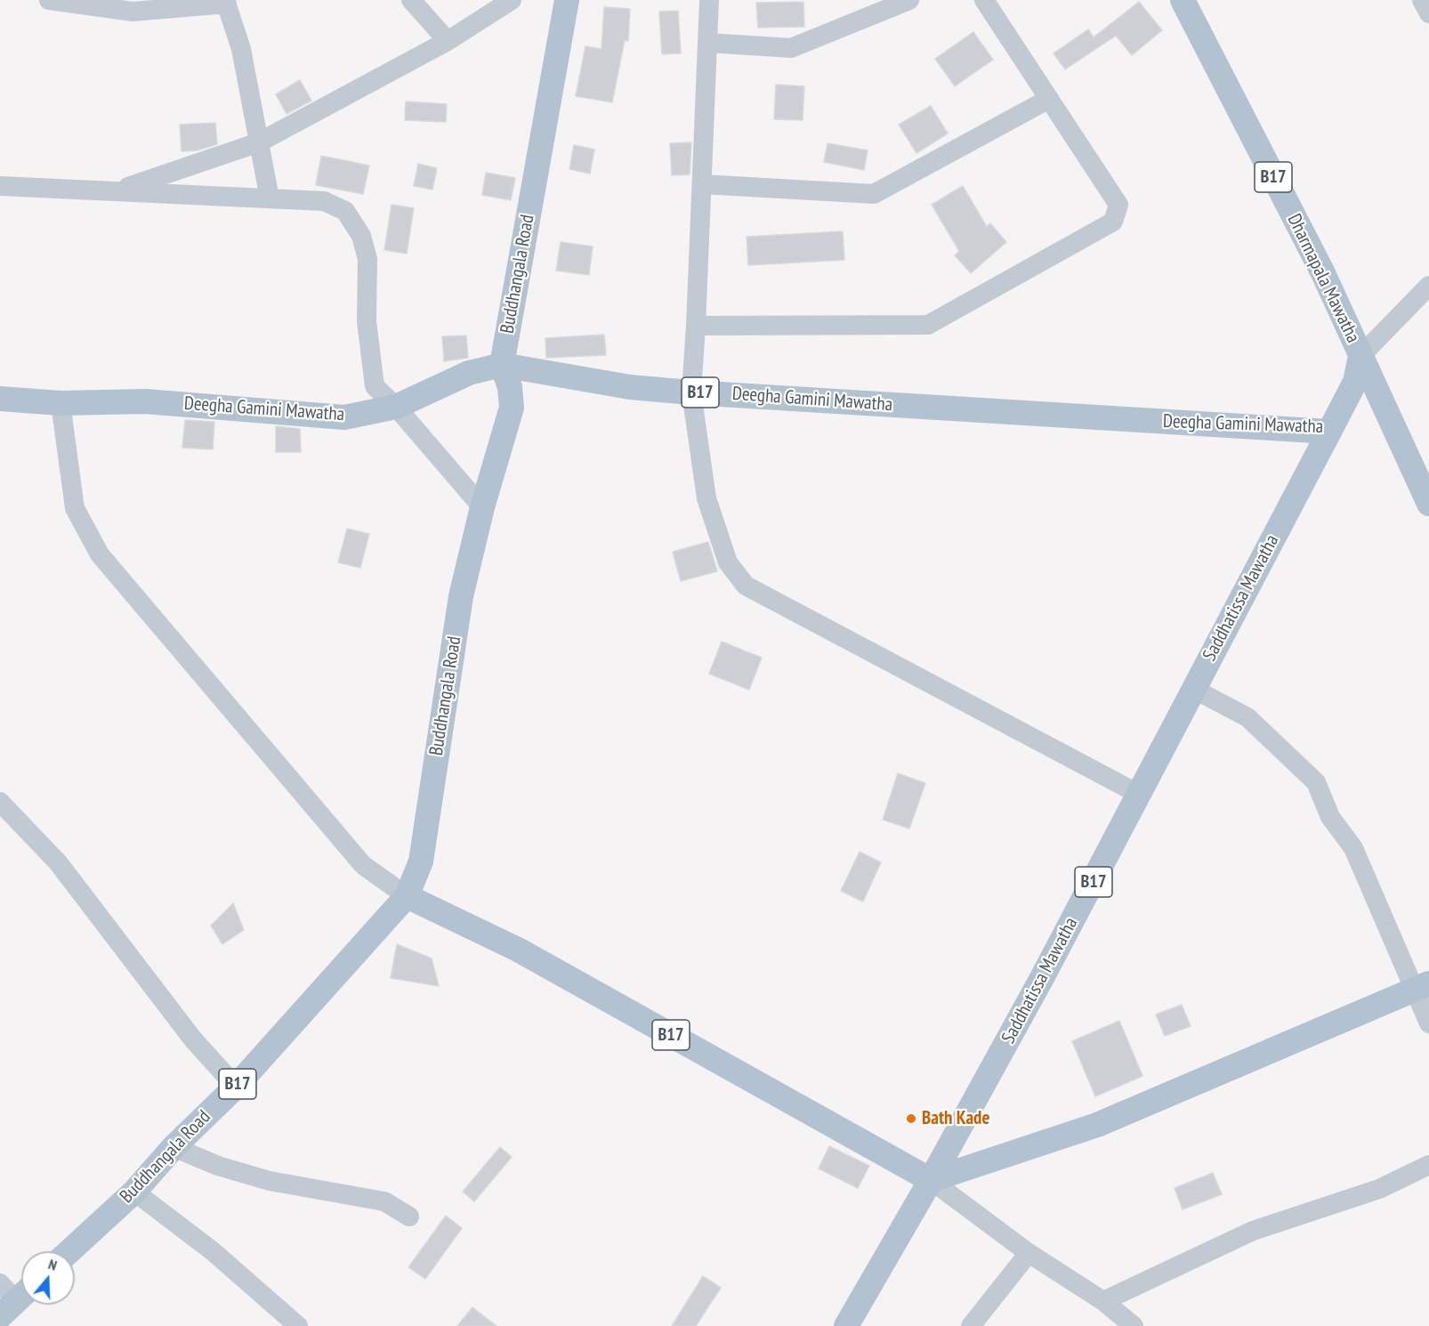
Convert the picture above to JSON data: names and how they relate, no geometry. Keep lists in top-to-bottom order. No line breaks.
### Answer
{"streets":{"main road":["B17","Buddhangala Road","Dharmapala Mawatha","Deegha Gamini Mawatha","Saddhatissa Mawatha"]},"crossings":[["B17","Buddhangala Road"],["B17","Saddhatissa Mawatha"],["Buddhangala Road","Deegha Gamini Mawatha"],["Dharmapala Mawatha","Deegha Gamini Mawatha"],["Deegha Gamini Mawatha","Saddhatissa Mawatha"]],"places":["Bath Kade"],"north":"top"}
